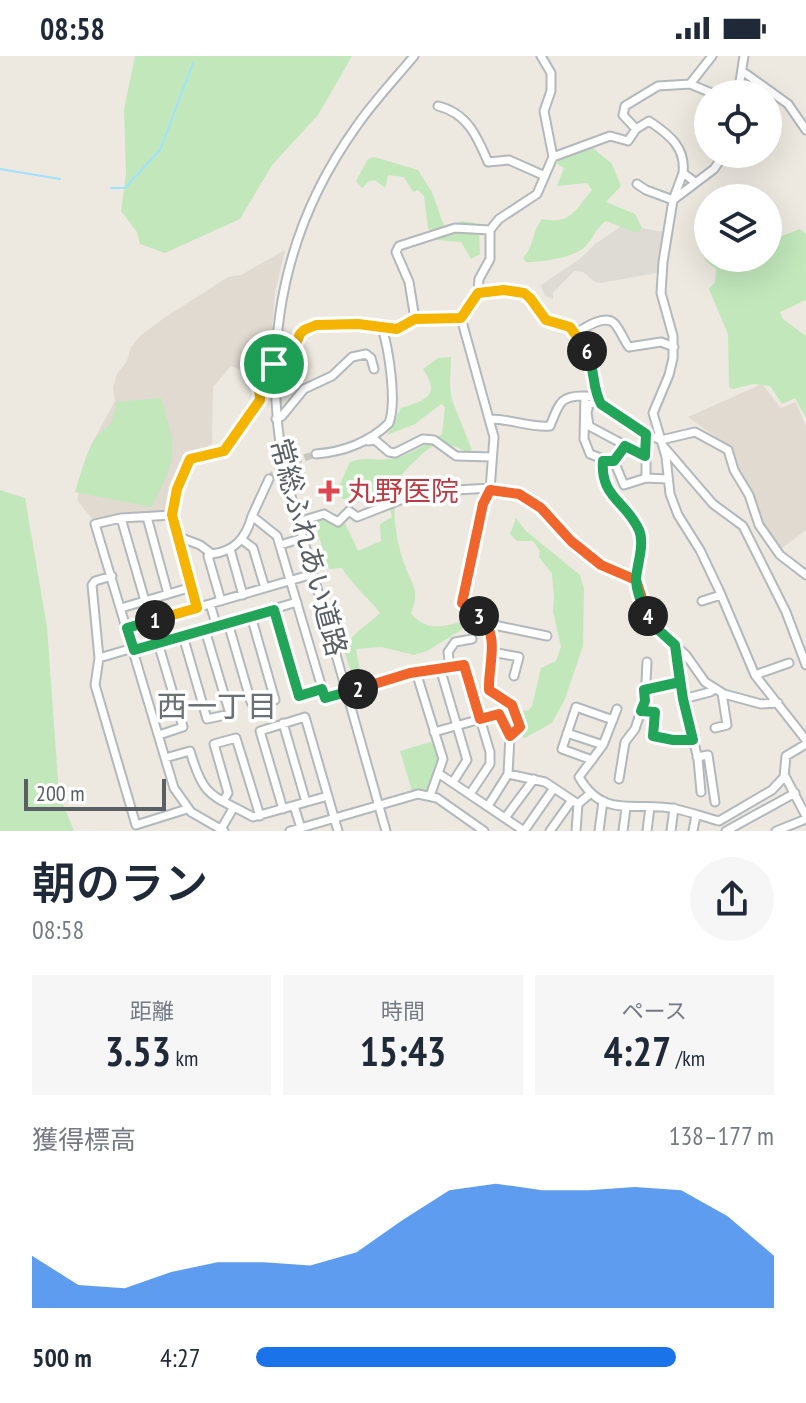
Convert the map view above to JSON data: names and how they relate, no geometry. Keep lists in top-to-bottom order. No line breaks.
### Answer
{"streets":{"street":["常総ふれあい道路"]},"districts":["西一丁目"],"places":{"health":["丸野医院"]},"scale_bar":"200 m","page":{"status":"08:58","pins":["6","3","4","1","2"],"scale":"200 m","heading":["朝のラン","08:58"],"stats":[["距離","3.53 km"],["時間","15:43"],["ペース","4:27 /km"]],"chart":["獲得標高","138–177 m"],"list":[{"name":"500 m","note":"4:27"}]}}
